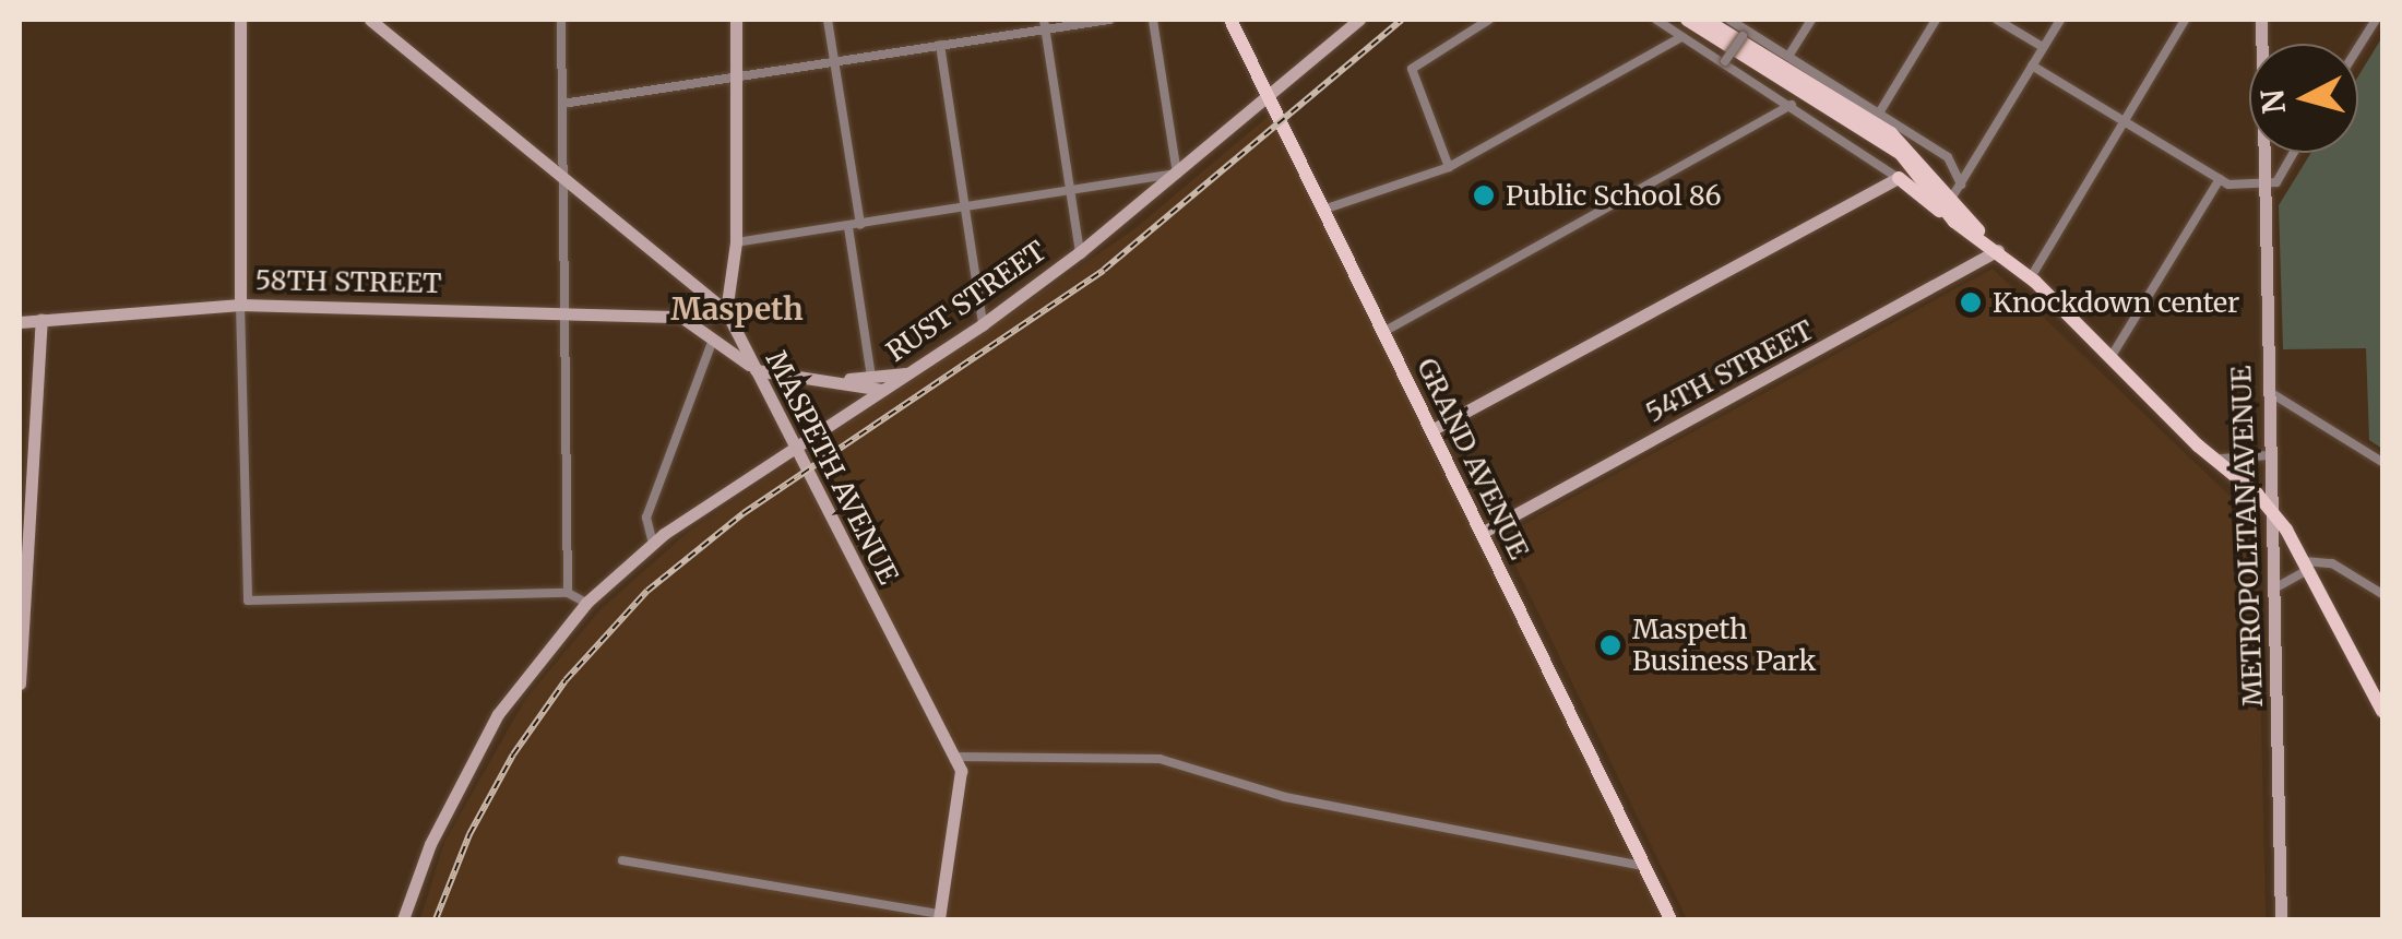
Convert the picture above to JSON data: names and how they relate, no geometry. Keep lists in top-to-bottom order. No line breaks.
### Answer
{"streets":{"main road":["58TH STREET","RUST STREET","54TH STREET","GRAND AVENUE","MASPETH AVENUE","METROPOLITAN AVENUE"]},"crossings":[["58TH STREET","MASPETH AVENUE"],["RUST STREET","GRAND AVENUE"],["RUST STREET","MASPETH AVENUE"],["54TH STREET","GRAND AVENUE"]],"districts":["Maspeth"],"places":["Public School 86","Knockdown center","Maspeth Business Park"],"north":"left"}
